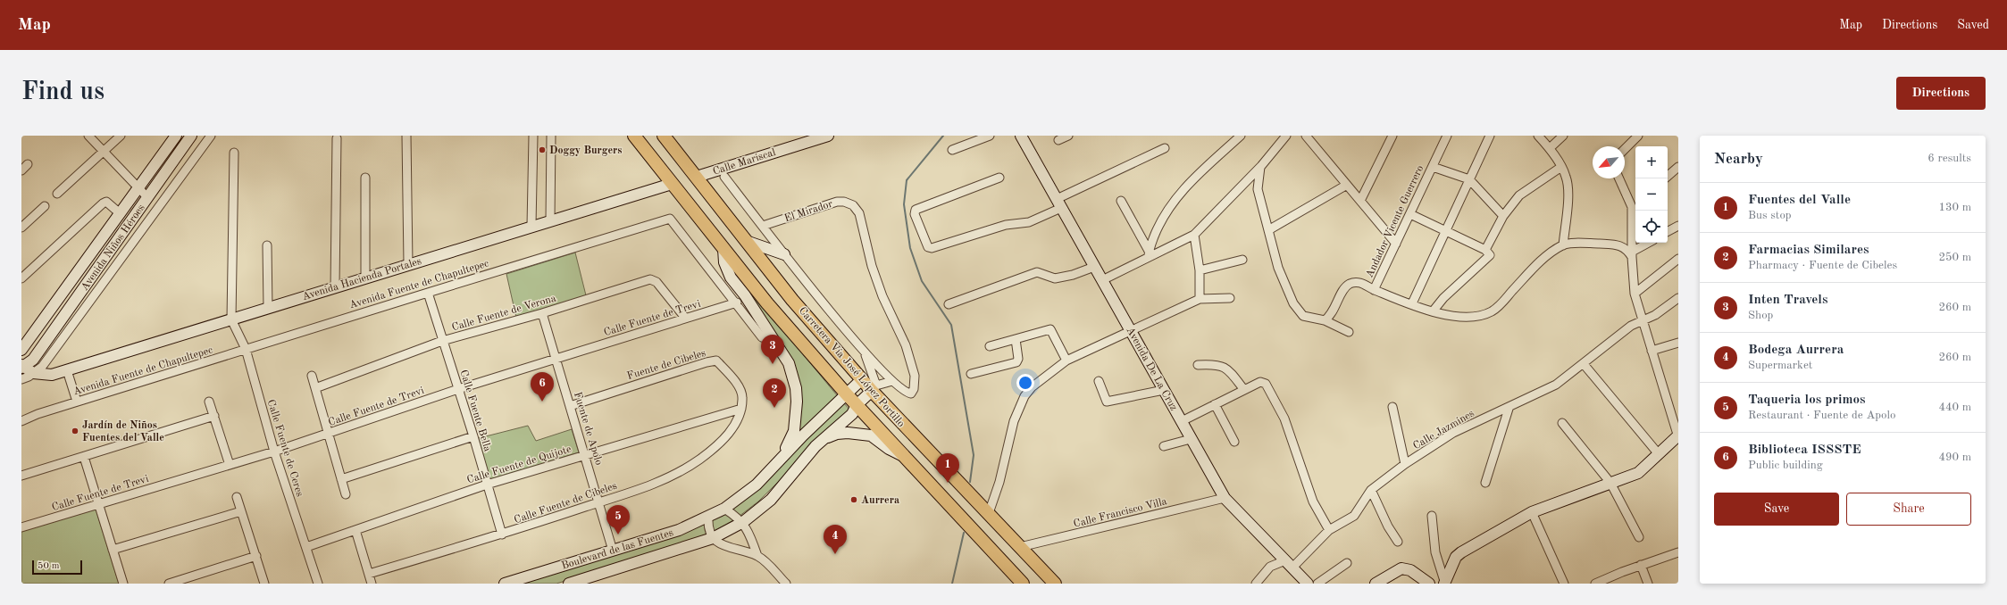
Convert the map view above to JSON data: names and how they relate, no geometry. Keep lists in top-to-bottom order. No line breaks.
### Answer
{"streets":{"main road":["Calle Mariscal","Avenida Niños Héroes","Avenida Hacienda Portales","Carretera Vía José López Portillo","Avenida De La Cruz","Boulevard de las Fuentes"],"street":["El Mirador","Andador Vicente Guerrero","Avenida Fuente de Chapultepec","Calle Fuente de Verona","Calle Fuente de Trevi","Fuente de Cibeles","Calle Fuente Bella","Fuente de Apolo","Calle Jazmines","Calle Fuente de Ceres","Calle Fuente de Quijote","Calle Fuente de Cibeles","Calle Francisco Villa"]},"crossings":[["Calle Mariscal","Carretera Vía José López Portillo"],["Avenida Niños Héroes","Avenida Hacienda Portales"],["Avenida Hacienda Portales","Carretera Vía José López Portillo"],["Avenida Hacienda Portales","Calle Fuente de Ceres"],["Avenida Fuente de Chapultepec","Calle Fuente de Trevi"],["Avenida Fuente de Chapultepec","Calle Fuente Bella"],["Avenida Fuente de Chapultepec","Calle Fuente de Ceres"],["Calle Fuente de Verona","Calle Fuente de Trevi"],["Calle Fuente de Verona","Calle Fuente Bella"],["Calle Fuente de Verona","Fuente de Apolo"],["Calle Fuente de Trevi","Calle Fuente Bella"],["Calle Fuente de Trevi","Fuente de Apolo"],["Calle Fuente de Trevi","Calle Fuente de Ceres"],["Fuente de Cibeles","Fuente de Apolo"],["Fuente de Cibeles","Calle Fuente de Quijote"],["Fuente de Cibeles","Calle Fuente de Cibeles"],["Carretera Vía José López Portillo","Calle Francisco Villa"],["Carretera Vía José López Portillo","Boulevard de las Fuentes"],["Avenida De La Cruz","Calle Jazmines"],["Avenida De La Cruz","Calle Francisco Villa"],["Calle Fuente Bella","Calle Fuente de Quijote"],["Calle Fuente Bella","Calle Fuente de Cibeles"],["Fuente de Apolo","Calle Fuente de Quijote"],["Fuente de Apolo","Calle Fuente de Cibeles"],["Fuente de Apolo","Boulevard de las Fuentes"],["Calle Fuente de Ceres","Calle Fuente de Quijote"],["Calle Fuente de Quijote","Calle Fuente de Cibeles"]],"places":["Doggy Burgers","Jardín de Niños Fuentes del Valle","Aurrera"],"scale_bar":"50 m","north":"bottom left","page":{"header":"Map","nav":["Map","Directions","Saved"],"buttons":["Directions",["Save","Share"]],"title":"Find us","heading":["Nearby","6 results"],"map_buttons":["+","−"],"list":[{"mark":"1","name":"Fuentes del Valle","note":"Bus stop","value":"130 m"},{"mark":"2","name":"Farmacias Similares","note":"Pharmacy · Fuente de Cibeles","value":"250 m"},{"mark":"3","name":"Inten Travels","note":"Shop","value":"260 m"},{"mark":"4","name":"Bodega Aurrera","note":"Supermarket","value":"260 m"},{"mark":"5","name":"Taqueria los primos","note":"Restaurant · Fuente de Apolo","value":"440 m"},{"mark":"6","name":"Biblioteca ISSSTE","note":"Public building","value":"490 m"}],"pins":["3","6","2","1","5","4"],"scale":"50 m"}}
